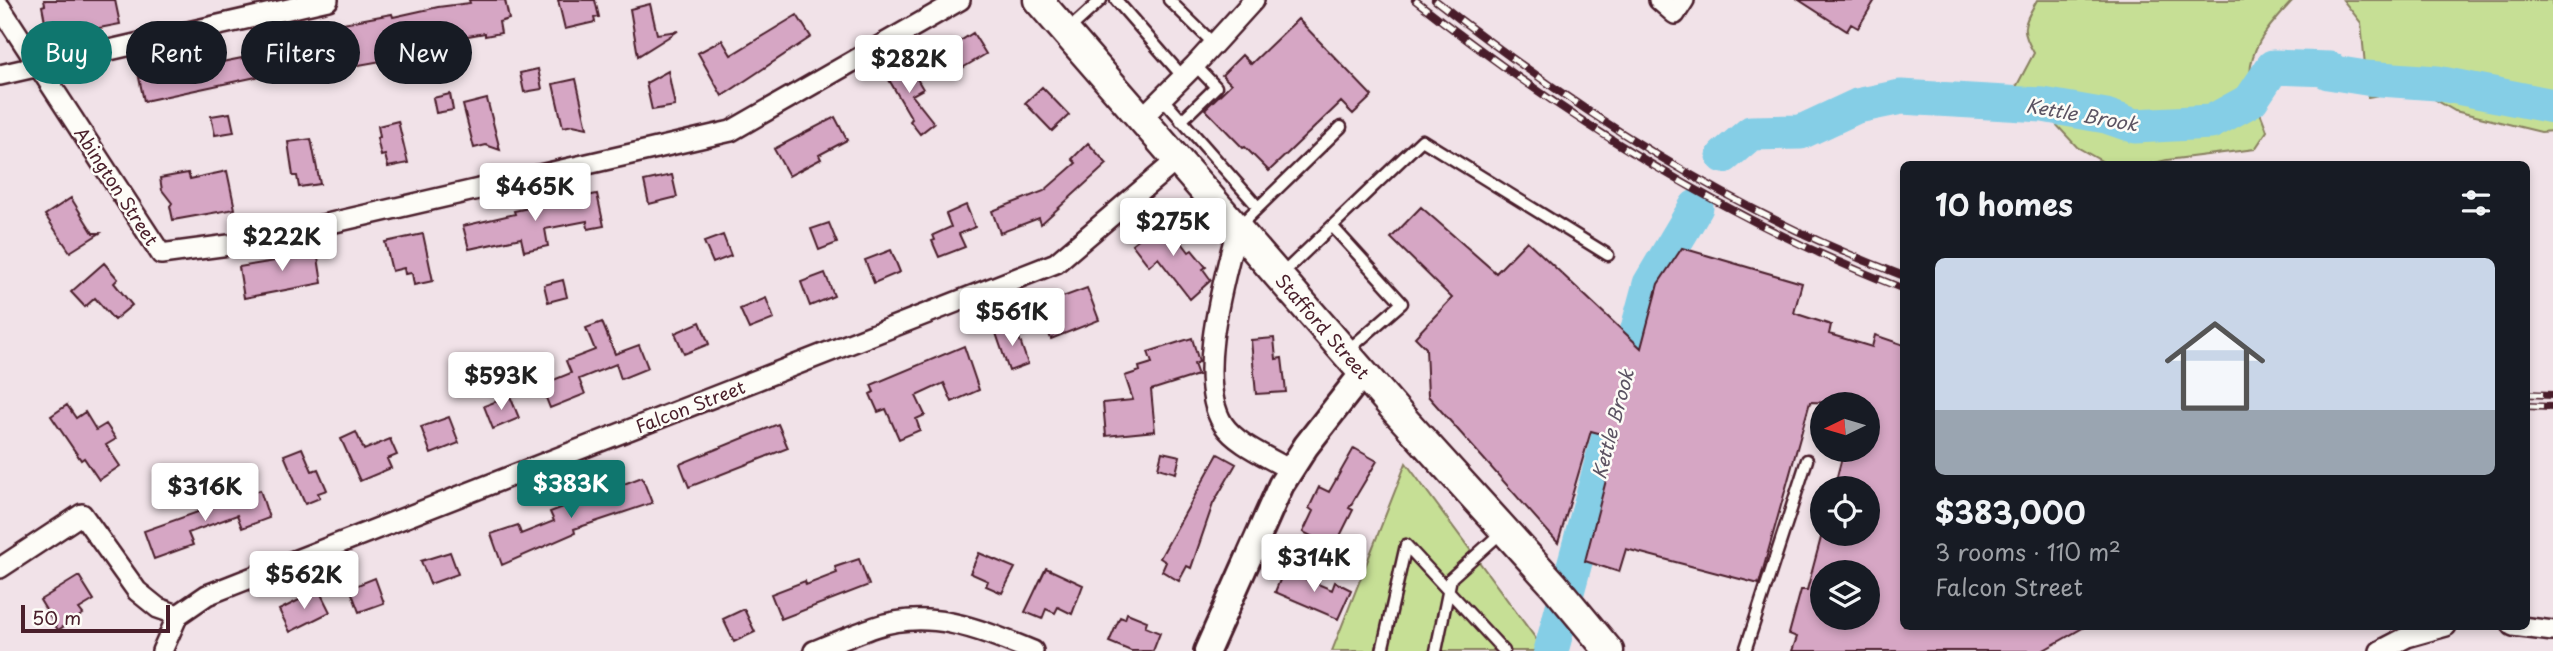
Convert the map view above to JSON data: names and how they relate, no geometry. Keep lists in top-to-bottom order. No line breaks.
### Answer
{"streets":{"main road":["Stafford Street"],"street":["Abington Street","Falcon Street"]},"crossings":[["Stafford Street","Falcon Street"]],"water":["Kettle Brook"],"scale_bar":"50 m","north":"left","page":{"chip":["Buy","Rent","Filters","New"],"price":["$282K","$465K","$275K","$222K","$561K","$593K","$383K","$316K","$314K","$562K"],"heading":"10 homes","list":[{"name":"$383,000","note":"3 rooms · 110 m² · Falcon Street"}],"scale":"50 m"}}
